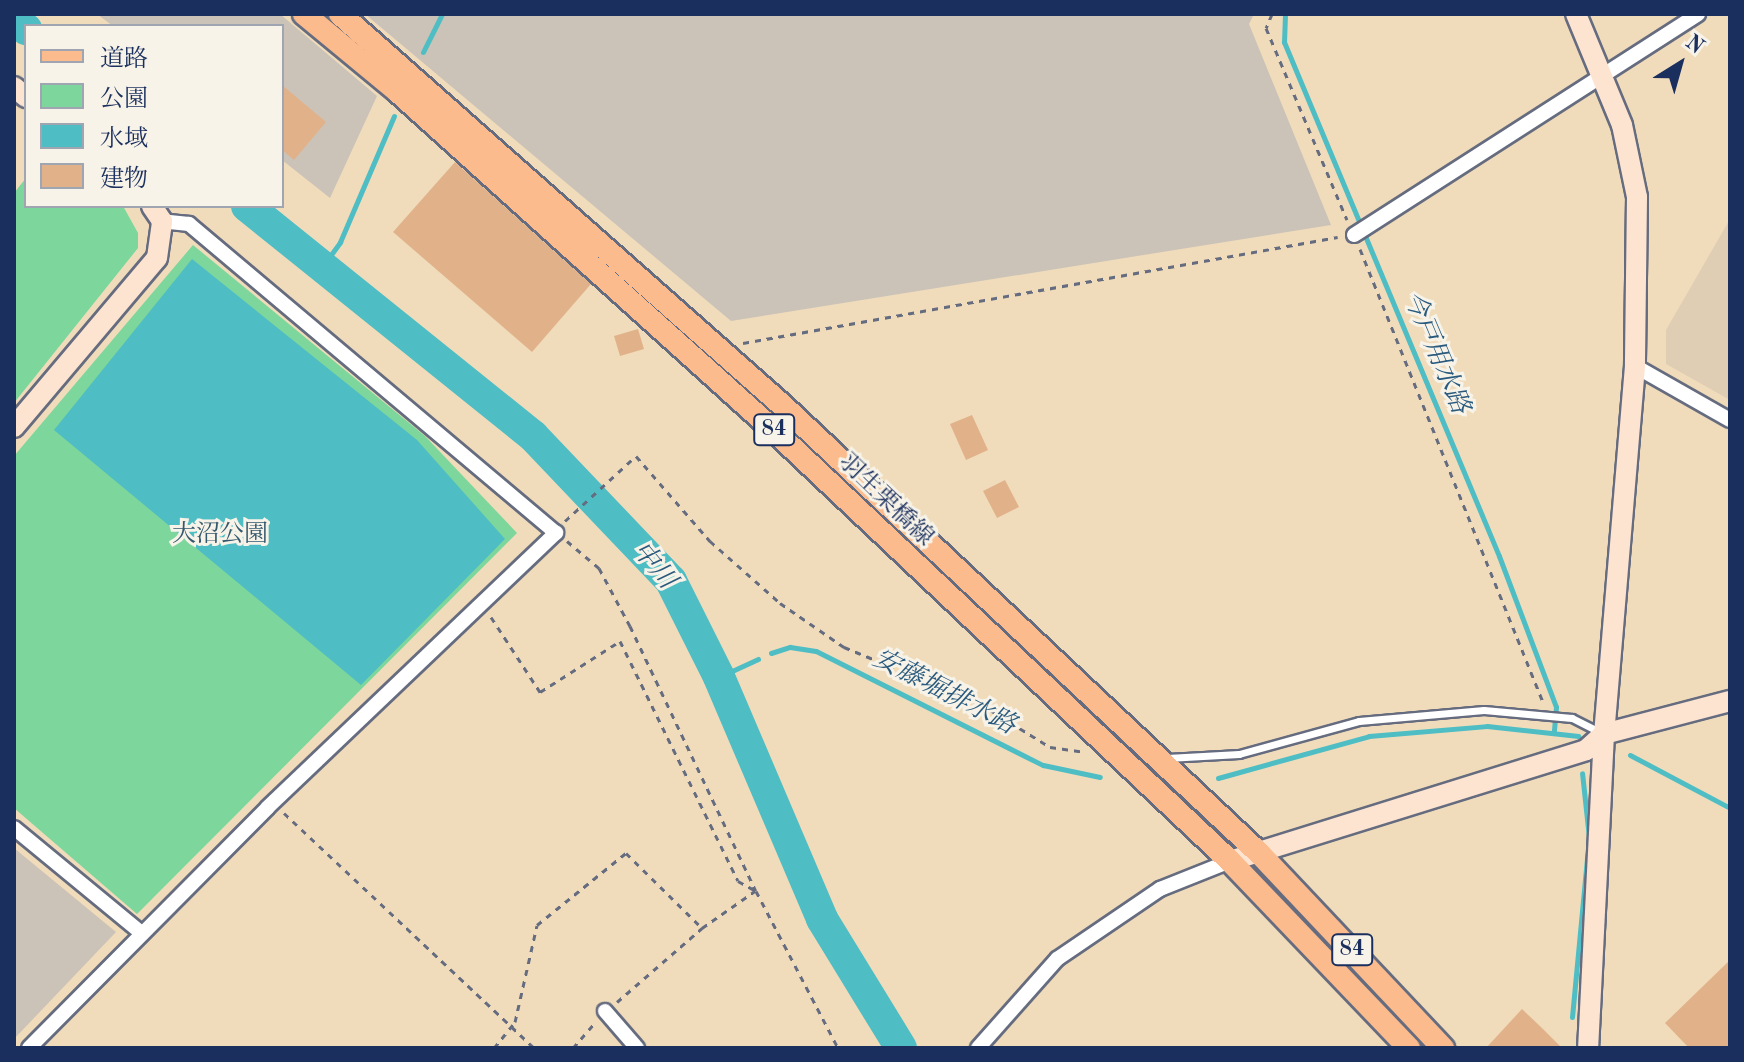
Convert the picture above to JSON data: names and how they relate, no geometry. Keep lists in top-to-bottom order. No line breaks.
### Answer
{"streets":{"main road":["84","羽生栗橋線"]},"water":["今戸用水路","中川","安藤堀排水路"],"parks":["大沼公園"],"legend":["道路","公園","水域","建物"],"north":"top right"}
